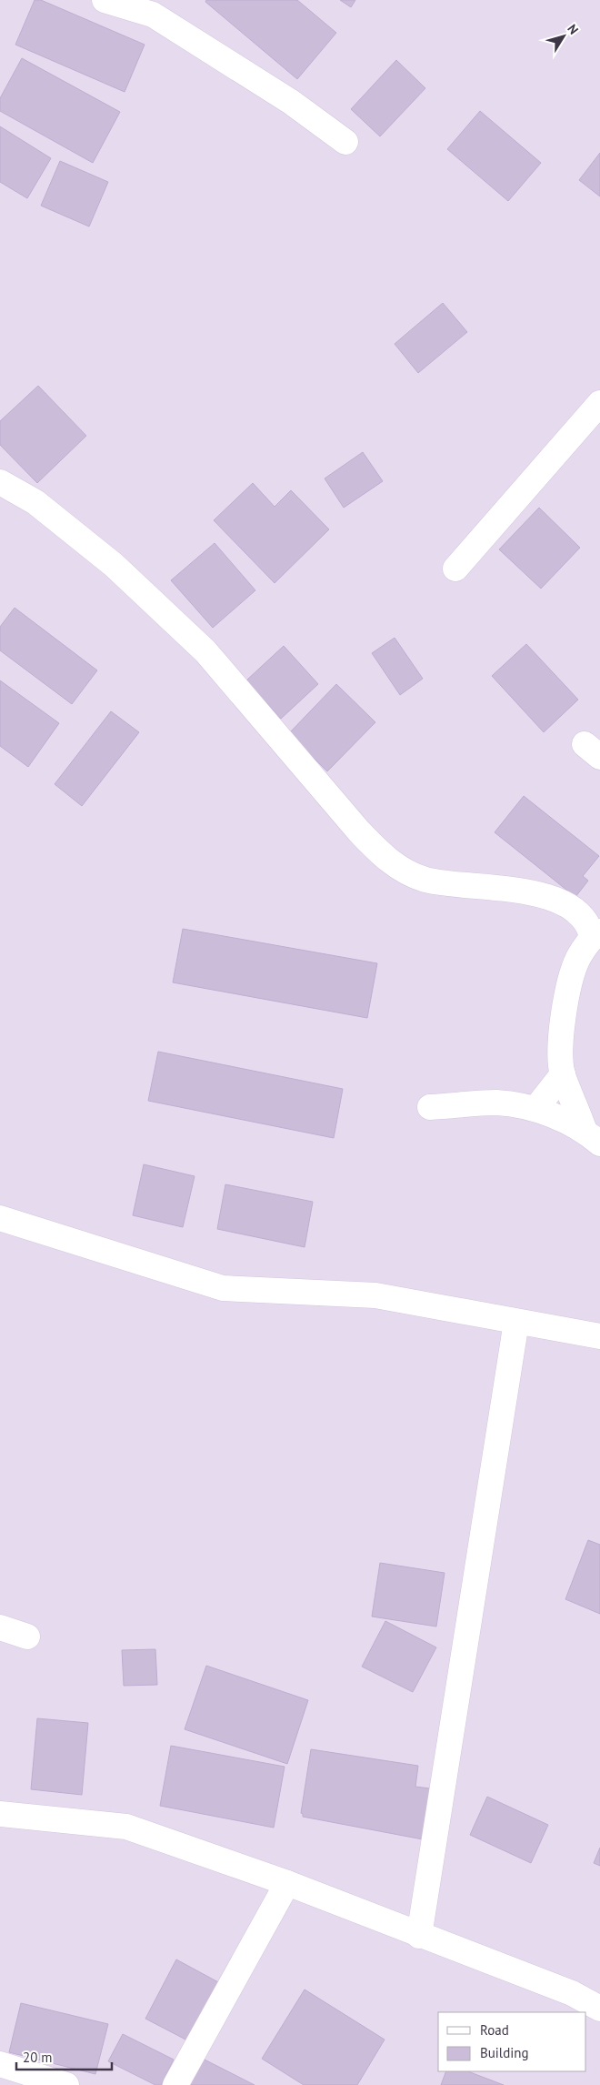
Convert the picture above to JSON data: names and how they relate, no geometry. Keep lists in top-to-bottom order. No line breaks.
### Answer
{"legend":["Road","Building"],"scale_bar":"20 m","north":"top right"}
